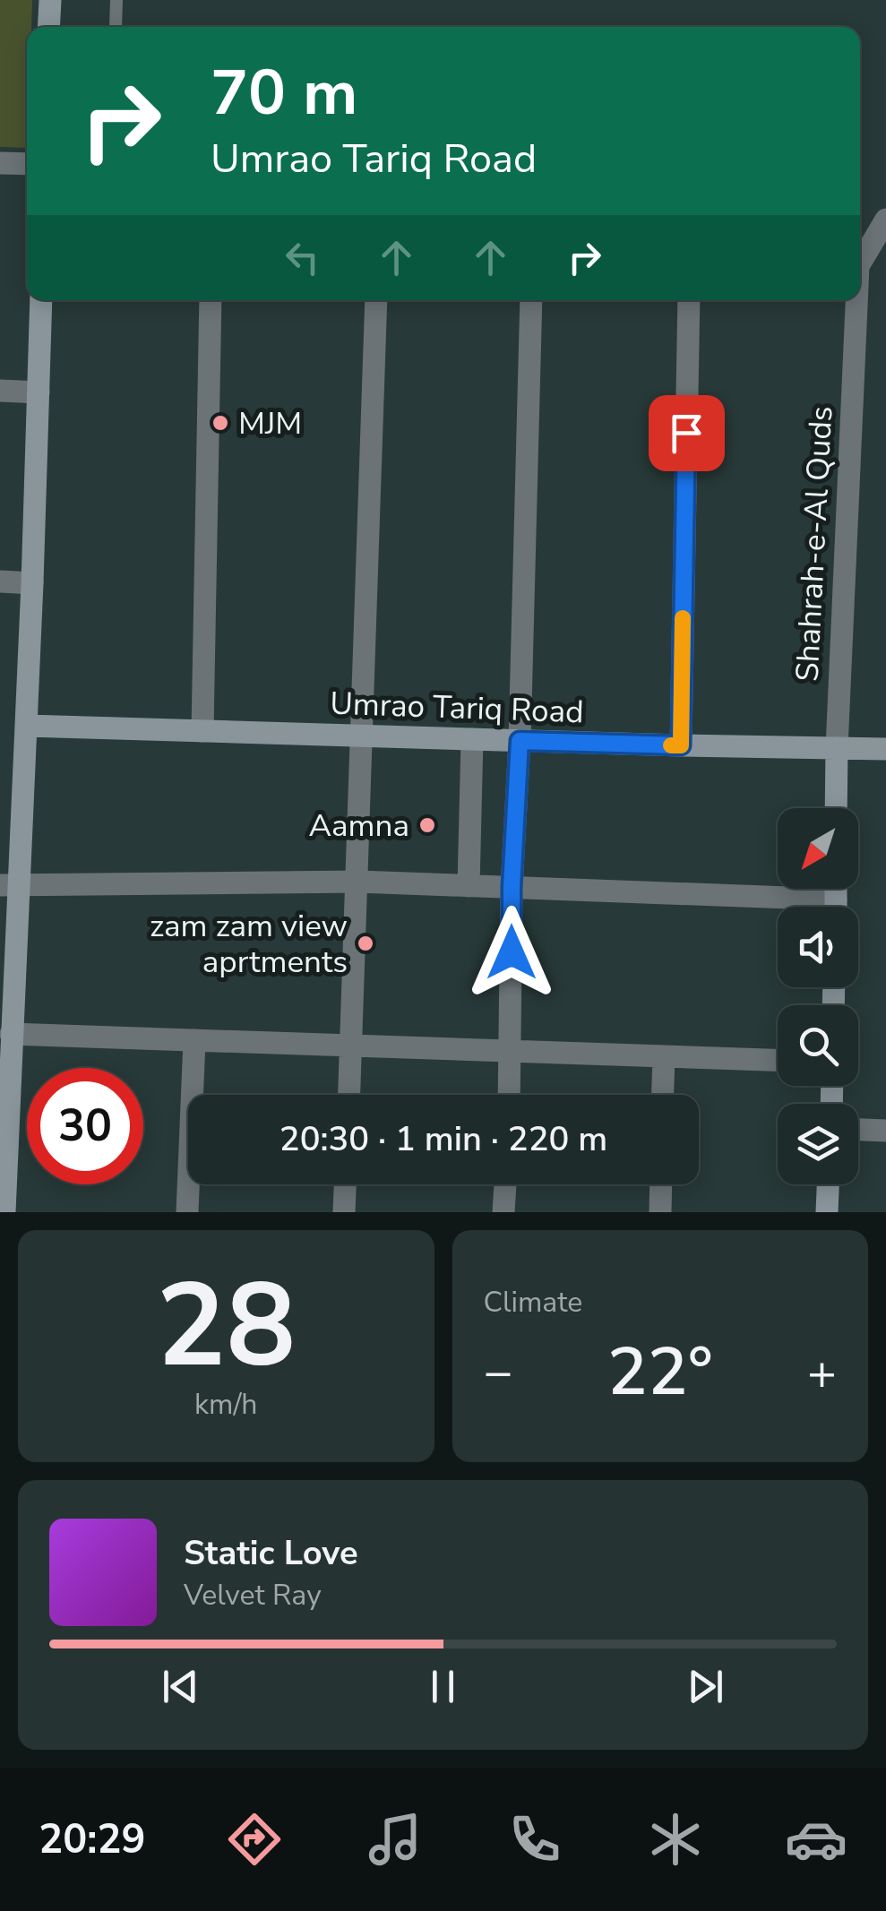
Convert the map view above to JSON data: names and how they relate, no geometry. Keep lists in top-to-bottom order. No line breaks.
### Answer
{"streets":{"street":["Shahrah-e-Al Quds","Umrao Tariq Road"]},"crossings":[["Shahrah-e-Al Quds","Umrao Tariq Road"]],"places":["MJM","Aamna","zam zam view aprtments"],"north":"bottom left","page":{"turn":["70 m","Umrao Tariq Road"],"limit":"30","trip":"20:30 · 1 min · 220 m","tile":[["28","km/h"],"Climate"],"heat":["−","22°","+"],"song":["Static Love","Velvet Ray"],"tabs":"20:29"}}
